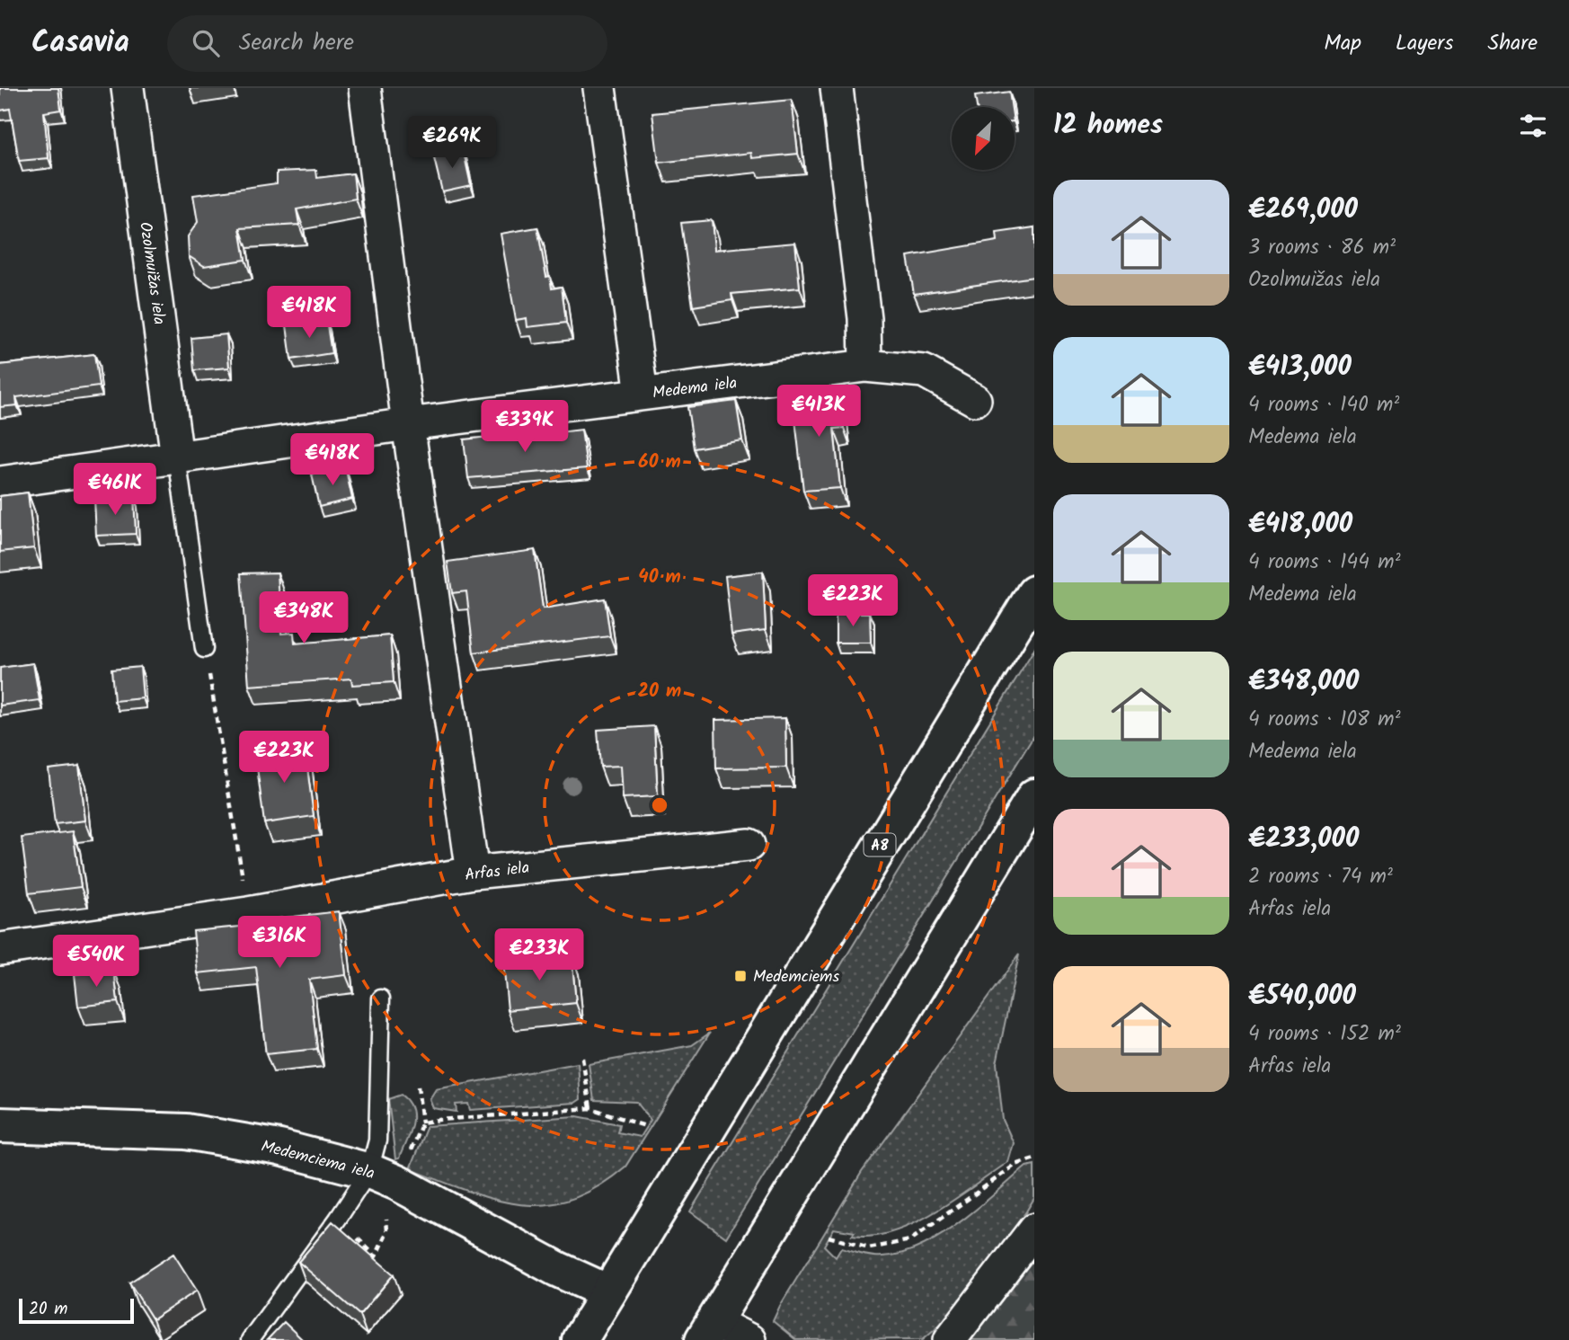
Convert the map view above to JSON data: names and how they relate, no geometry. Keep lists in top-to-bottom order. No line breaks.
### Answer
{"streets":{"main road":["A8","Medemciema iela"],"street":["Ozolmuižas iela","Medema iela","Arfas iela"]},"crossings":[["Ozolmuižas iela","Medema iela"],["A8","Medemciema iela"]],"places":{"transit":["Medemciems"]},"scale_bar":"20 m","north":"bottom left","page":{"header":"Casavia","search":"Search here","nav":["Map","Layers","Share"],"heading":"12 homes","price":["€269K","€418K","€413K","€339K","€418K","€461K","€223K","€348K","€223K","€316K","€233K","€540K"],"list":[{"name":"€269,000","note":"3 rooms · 86 m² · Ozolmuižas iela"},{"name":"€413,000","note":"4 rooms · 140 m² · Medema iela"},{"name":"€418,000","note":"4 rooms · 144 m² · Medema iela"},{"name":"€348,000","note":"4 rooms · 108 m² · Medema iela"},{"name":"€233,000","note":"2 rooms · 74 m² · Arfas iela"},{"name":"€540,000","note":"4 rooms · 152 m² · Arfas iela"}],"scale":"20 m"},"rings":["60 m","40 m","20 m"]}
